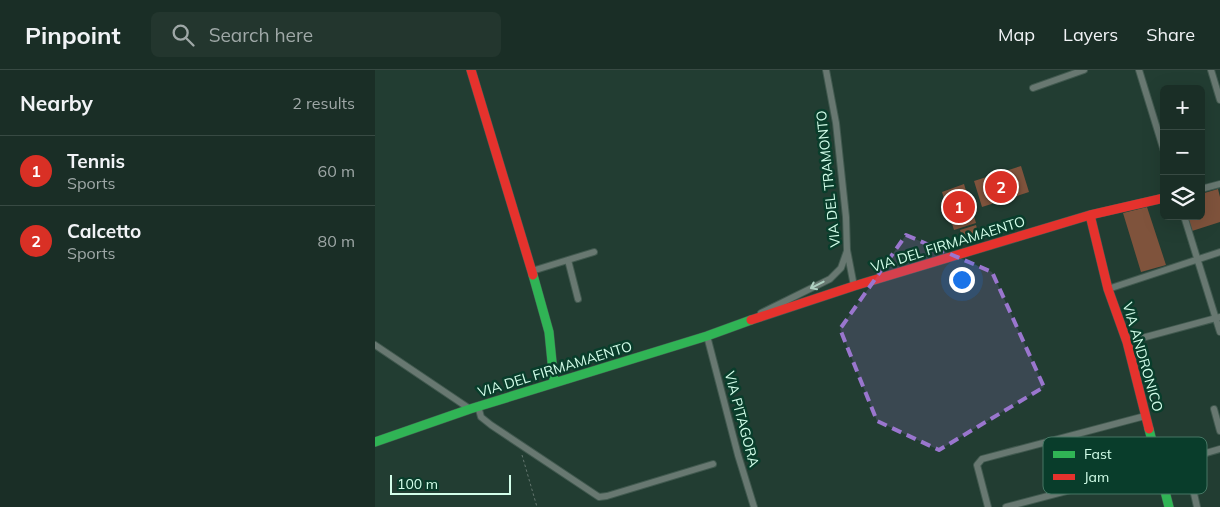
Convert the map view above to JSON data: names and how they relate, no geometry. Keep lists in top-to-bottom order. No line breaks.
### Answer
{"streets":{"street":["VIA DEL TRAMONTO","VIA DEL FIRMAMAENTO","VIA ANDRONICO","VIA PITAGORA"]},"crossings":[["VIA DEL TRAMONTO","VIA DEL FIRMAMAENTO"],["VIA DEL FIRMAMAENTO","VIA ANDRONICO"],["VIA DEL FIRMAMAENTO","VIA PITAGORA"]],"legend":["Fast","Jam"],"scale_bar":"100 m","page":{"header":"Pinpoint","search":"Search here","nav":["Map","Layers","Share"],"heading":["Nearby","2 results"],"map_buttons":["+","−"],"list":[{"mark":"1","name":"Tennis","note":"Sports","value":"60 m"},{"mark":"2","name":"Calcetto","note":"Sports","value":"80 m"}],"pins":["2","1"],"scale":"100 m"}}
